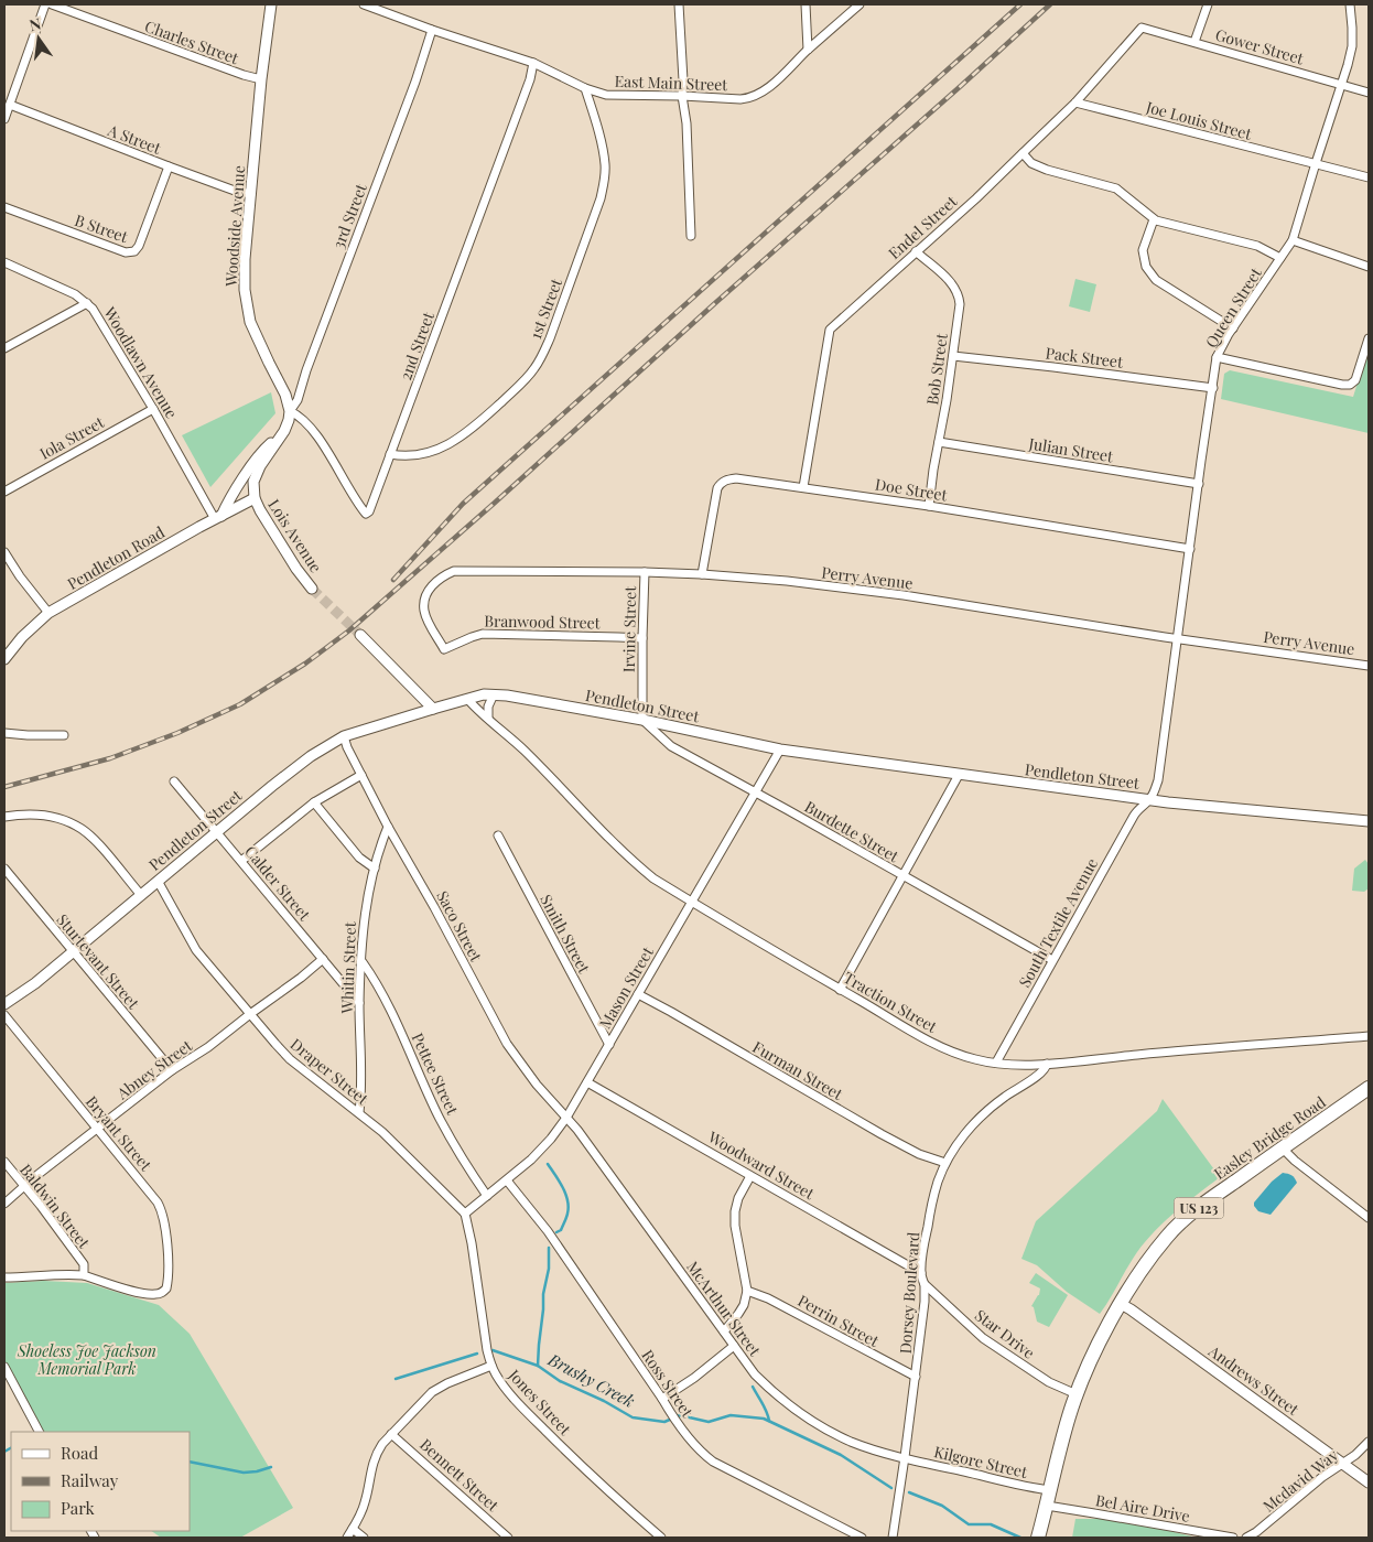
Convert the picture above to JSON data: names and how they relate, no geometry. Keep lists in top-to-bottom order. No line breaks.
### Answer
{"streets":{"highway":["Easley Bridge Road","US 123"],"main road":["Woodside Avenue","Lois Avenue","Pendleton Road","Pendleton Street","Andrews Street"],"street":["Charles Street","Gower Street","East Main Street","Joe Louis Street","A Street","3rd Street","Endel Street","B Street","Queen Street","1st Street","2nd Street","Pack Street","Woodlawn Avenue","Bob Street","Iola Street","Julian Street","Doe Street","Perry Avenue","Branwood Street","Irvine Street","Burdette Street","Calder Street","South Textile Avenue","Saco Street","Smith Street","Sturtevant Street","Whitin Street","Mason Street","Traction Street","Abney Street","Furman Street","Draper Street","Pettee Street","Bryant Street","Woodward Street","Baldwin Street","Dorsey Boulevard","McArthur Street","Perrin Street","Star Drive","Ross Street","Jones Street","Kilgore Street","Bennett Street","Mcdavid Way","Bel Aire Drive"]},"crossings":[["Charles Street","Woodside Avenue"],["Gower Street","Endel Street"],["Gower Street","Queen Street"],["East Main Street","3rd Street"],["East Main Street","1st Street"],["East Main Street","2nd Street"],["Joe Louis Street","Endel Street"],["Joe Louis Street","Queen Street"],["A Street","Woodside Avenue"],["A Street","B Street"],["3rd Street","Woodside Avenue"],["3rd Street","2nd Street"],["Woodside Avenue","2nd Street"],["Endel Street","Bob Street"],["Endel Street","Doe Street"],["Queen Street","Pack Street"],["Queen Street","Julian Street"],["Queen Street","Doe Street"],["Queen Street","Perry Avenue"],["Queen Street","Pendleton Street"],["Queen Street","South Textile Avenue"],["1st Street","2nd Street"],["Pack Street","Bob Street"],["Woodlawn Avenue","Iola Street"],["Woodlawn Avenue","Pendleton Road"],["Bob Street","Julian Street"],["Bob Street","Doe Street"],["Doe Street","Perry Avenue"],["Lois Avenue","Pendleton Road"],["Perry Avenue","Branwood Street"],["Perry Avenue","Irvine Street"],["Branwood Street","Irvine Street"],["Irvine Street","Pendleton Street"],["Irvine Street","Burdette Street"],["Pendleton Street","Burdette Street"],["Pendleton Street","Calder Street"],["Pendleton Street","South Textile Avenue"],["Pendleton Street","Saco Street"],["Pendleton Street","Sturtevant Street"],["Pendleton Street","Mason Street"],["Pendleton Street","Traction Street"],["Pendleton Street","Draper Street"],["Burdette Street","South Textile Avenue"],["Burdette Street","Mason Street"],["Calder Street","Whitin Street"],["Calder Street","Abney Street"],["South Textile Avenue","Traction Street"],["Saco Street","Whitin Street"],["Saco Street","Mason Street"],["Saco Street","McArthur Street"],["Smith Street","Mason Street"],["Sturtevant Street","Abney Street"],["Whitin Street","Draper Street"],["Whitin Street","Pettee Street"],["Mason Street","Traction Street"],["Mason Street","Furman Street"],["Mason Street","Draper Street"],["Mason Street","Pettee Street"],["Mason Street","Woodward Street"],["Mason Street","McArthur Street"],["Mason Street","Ross Street"],["Mason Street","Jones Street"],["Traction Street","Dorsey Boulevard"],["Abney Street","Draper Street"],["Abney Street","Bryant Street"],["Abney Street","Baldwin Street"],["Furman Street","Dorsey Boulevard"],["Draper Street","Jones Street"],["Bryant Street","Baldwin Street"],["Easley Bridge Road","Star Drive"],["Easley Bridge Road","Andrews Street"],["Easley Bridge Road","Kilgore Street"],["Easley Bridge Road","Bel Aire Drive"],["Woodward Street","Dorsey Boulevard"],["Dorsey Boulevard","McArthur Street"],["Dorsey Boulevard","Perrin Street"],["Dorsey Boulevard","Star Drive"],["Dorsey Boulevard","Kilgore Street"],["McArthur Street","Kilgore Street"],["Andrews Street","Mcdavid Way"]],"water":["Brushy Creek"],"parks":["Shoeless Joe Jackson Memorial Park"],"legend":["Road","Railway","Park"],"north":"top"}
